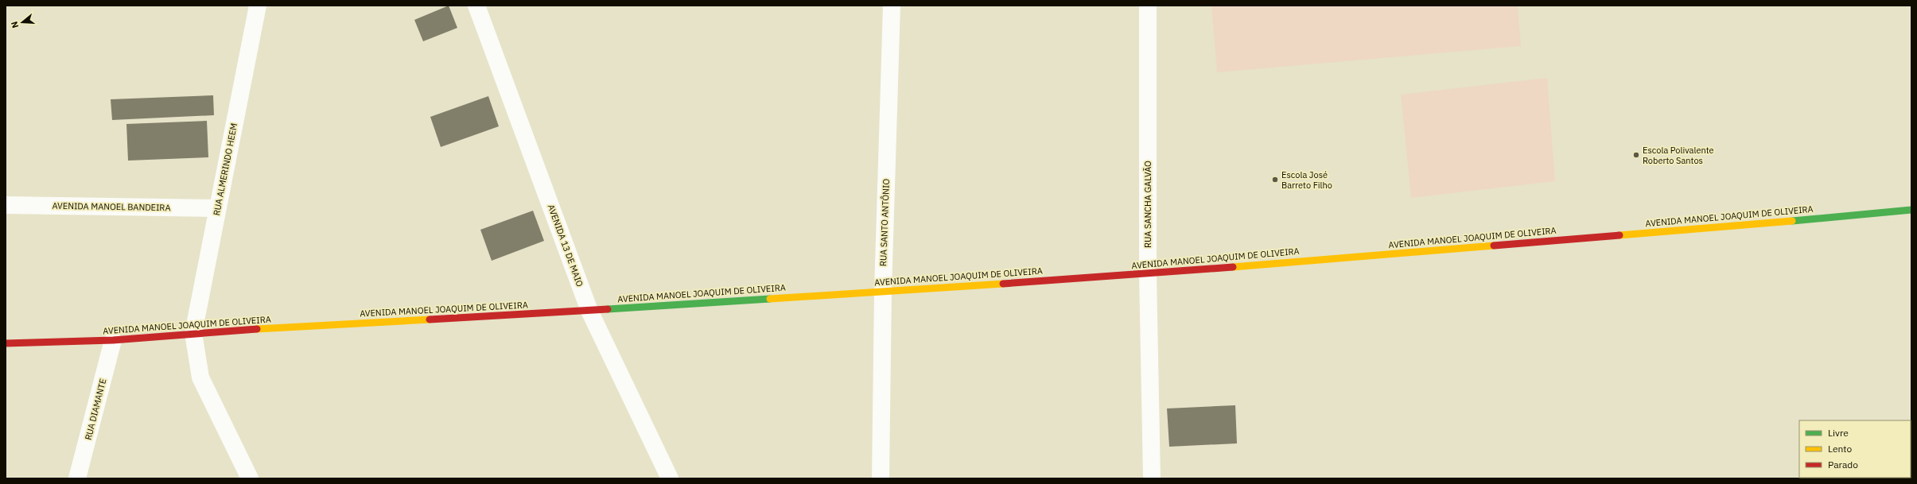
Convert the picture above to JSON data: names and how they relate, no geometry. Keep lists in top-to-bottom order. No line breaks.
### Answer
{"streets":{"street":["RUA ALMERINDO HEEM","RUA SANCHA GALVÃO","AVENIDA MANOEL BANDEIRA","AVENIDA MANOEL JOAQUIM DE OLIVEIRA","RUA SANTO ANTÔNIO","AVENIDA 13 DE MAIO","RUA DIAMANTE"]},"crossings":[["RUA ALMERINDO HEEM","AVENIDA MANOEL BANDEIRA"],["RUA ALMERINDO HEEM","AVENIDA MANOEL JOAQUIM DE OLIVEIRA"],["RUA SANCHA GALVÃO","AVENIDA MANOEL JOAQUIM DE OLIVEIRA"],["AVENIDA MANOEL JOAQUIM DE OLIVEIRA","RUA SANTO ANTÔNIO"],["AVENIDA MANOEL JOAQUIM DE OLIVEIRA","AVENIDA 13 DE MAIO"],["AVENIDA MANOEL JOAQUIM DE OLIVEIRA","RUA DIAMANTE"]],"places":["Escola Polivalente Roberto Santos","Escola José Barreto Filho"],"legend":["Livre","Lento","Parado"],"north":"left"}
